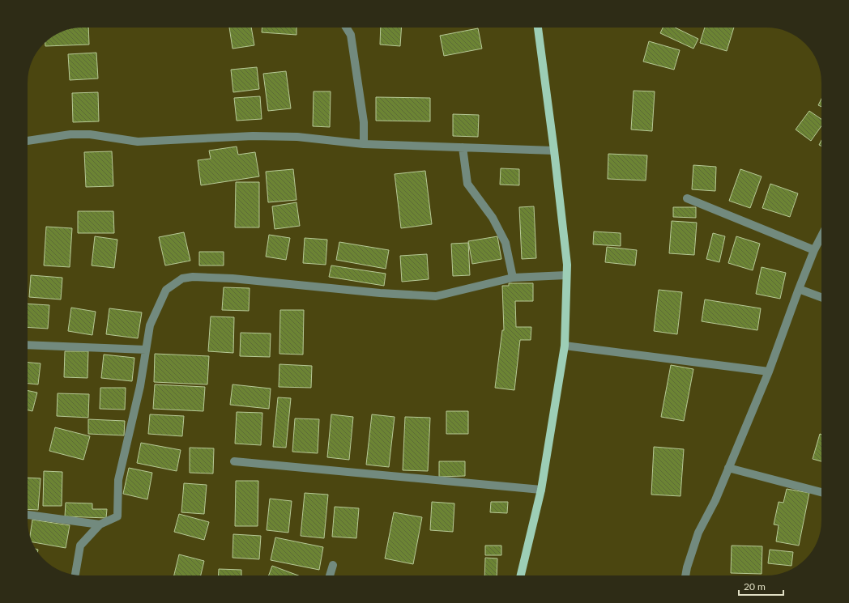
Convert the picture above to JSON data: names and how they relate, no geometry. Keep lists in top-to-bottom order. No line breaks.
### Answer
{"scale_bar":"20 m"}
